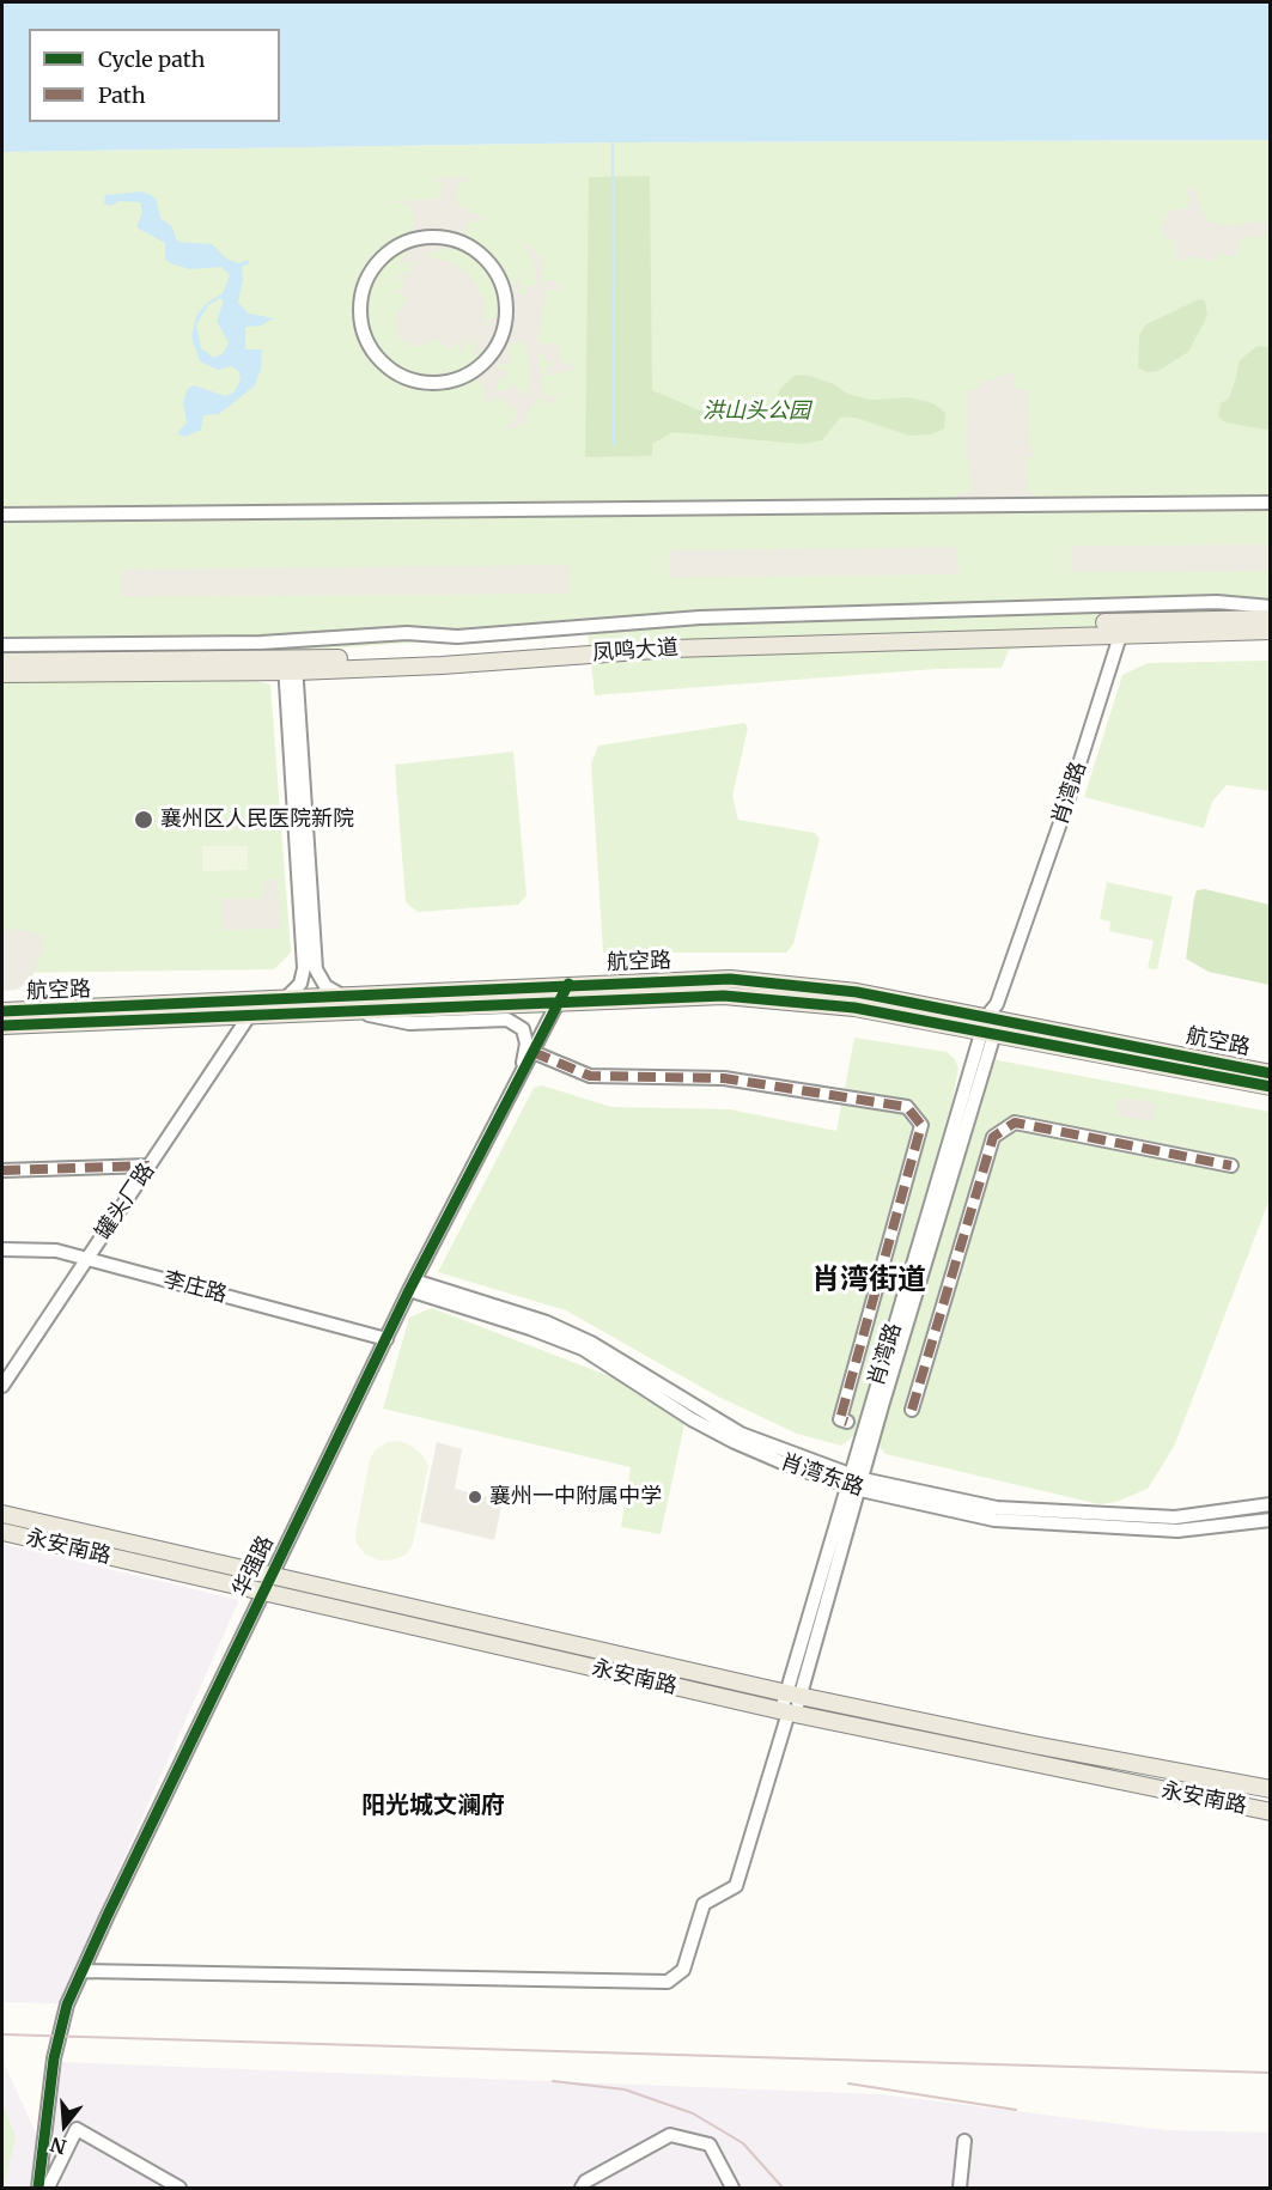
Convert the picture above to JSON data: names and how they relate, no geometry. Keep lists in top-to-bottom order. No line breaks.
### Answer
{"streets":{"main road":["凤鸣大道","航空路","永安南路"],"street":["肖湾路","罐头厂路","李庄路","肖湾东路","华强路"]},"crossings":[["凤鸣大道","肖湾路"],["肖湾路","航空路"],["肖湾路","肖湾东路"],["肖湾路","永安南路"],["肖湾路","华强路"],["航空路","罐头厂路"],["航空路","华强路"],["罐头厂路","李庄路"],["李庄路","华强路"],["肖湾东路","华强路"],["永安南路","华强路"]],"districts":["肖湾街道","阳光城文澜府"],"parks":["洪山头公园"],"places":["襄州区人民医院新院","襄州一中附属中学"],"legend":["Cycle path","Path"],"north":"bottom"}
